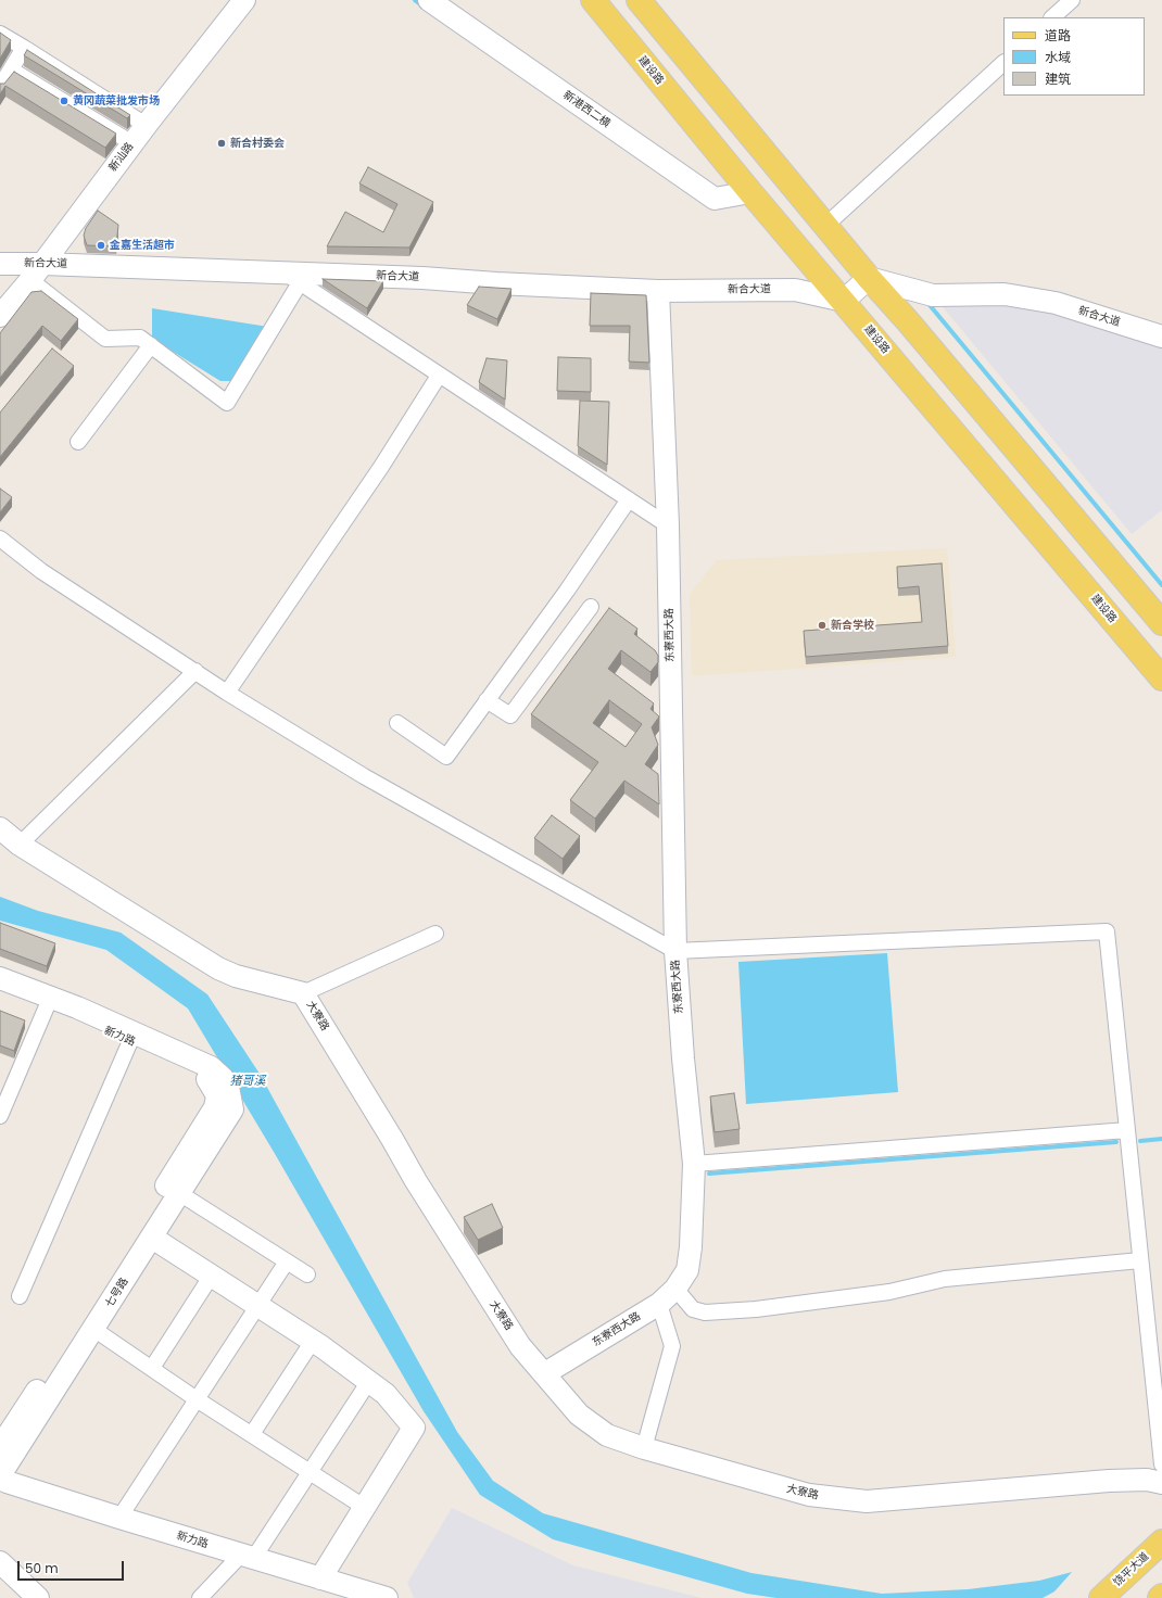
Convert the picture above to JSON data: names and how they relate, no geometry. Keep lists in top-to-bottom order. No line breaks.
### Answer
{"streets":{"main road":["建设路","饶平大道"],"street":["新港西二横","新汕路","新合大道","东寮西大路","大寮路","新力路","七号路"]},"crossings":[["建设路","新港西二横"],["建设路","新合大道"],["新汕路","新合大道"],["新合大道","东寮西大路"],["东寮西大路","大寮路"],["新力路","七号路"]],"water":["猪哥溪"],"places":["黄冈蔬菜批发市场","新合村委会","金嘉生活超市","新合学校"],"legend":["道路","水域","建筑"],"scale_bar":"50 m"}
